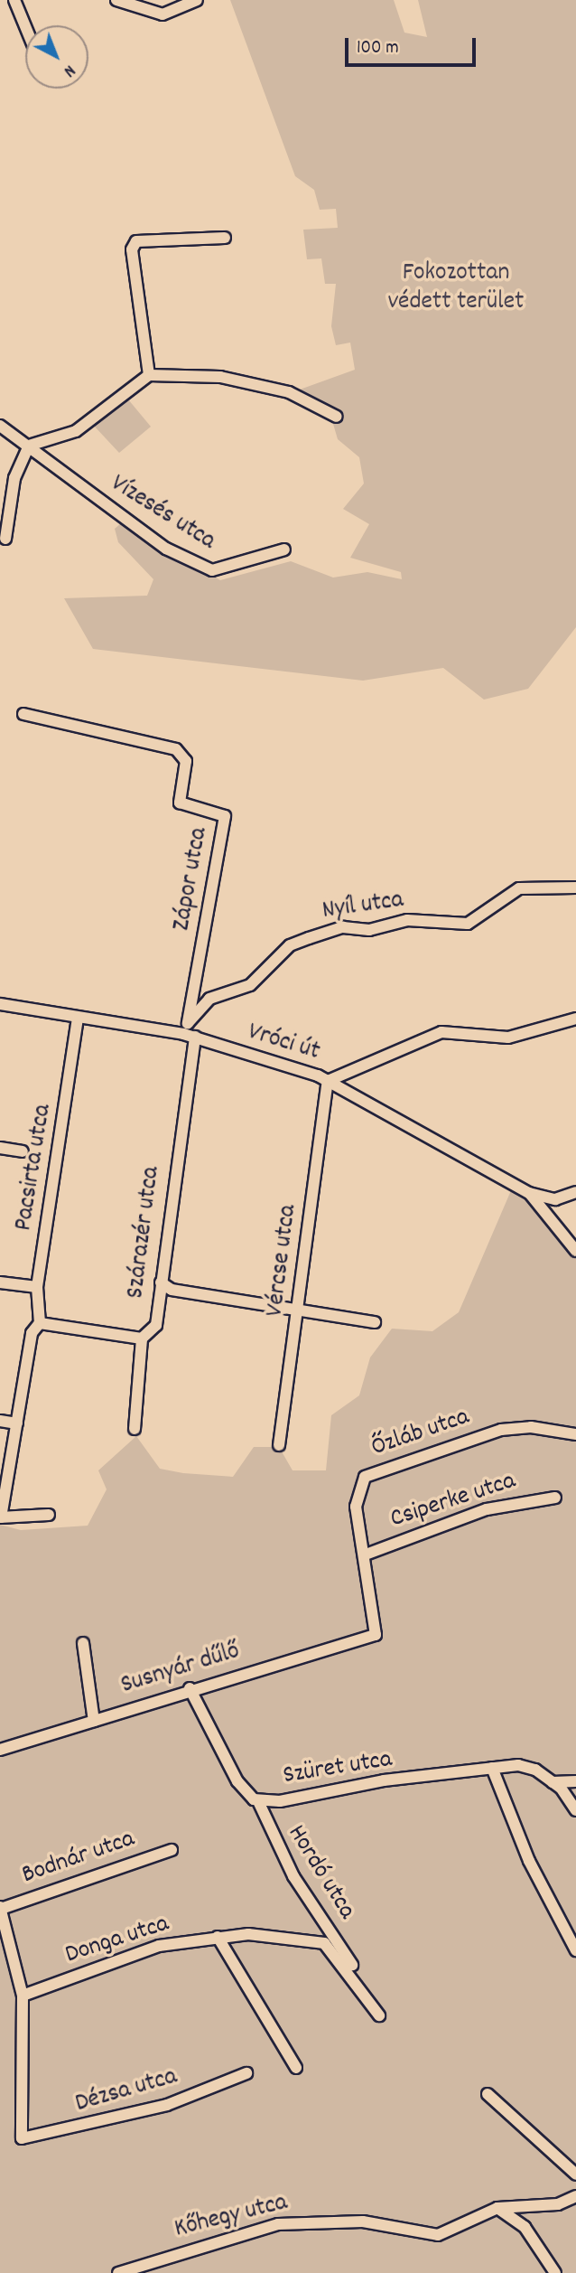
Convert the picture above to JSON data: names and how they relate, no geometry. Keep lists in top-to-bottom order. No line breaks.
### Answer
{"streets":{"street":["Vízesés utca","Zápor utca","Nyíl utca","Vróci út","Pacsirta utca","Szárazér utca","Vércse utca","Őzláb utca","Csiperke utca","Susnyár dűlő","Szüret utca","Bodnár utca","Hordó utca","Donga utca","Dézsa utca","Kőhegy utca"]},"crossings":[["Zápor utca","Nyíl utca"],["Zápor utca","Vróci út"],["Zápor utca","Szárazér utca"],["Nyíl utca","Vróci út"],["Nyíl utca","Szárazér utca"],["Vróci út","Pacsirta utca"],["Vróci út","Szárazér utca"],["Vróci út","Vércse utca"],["Őzláb utca","Csiperke utca"],["Őzláb utca","Susnyár dűlő"],["Susnyár dűlő","Szüret utca"],["Szüret utca","Hordó utca"],["Hordó utca","Donga utca"],["Donga utca","Dézsa utca"]],"parks":["Fokozottan védett terület"],"scale_bar":"100 m","north":"bottom right"}
